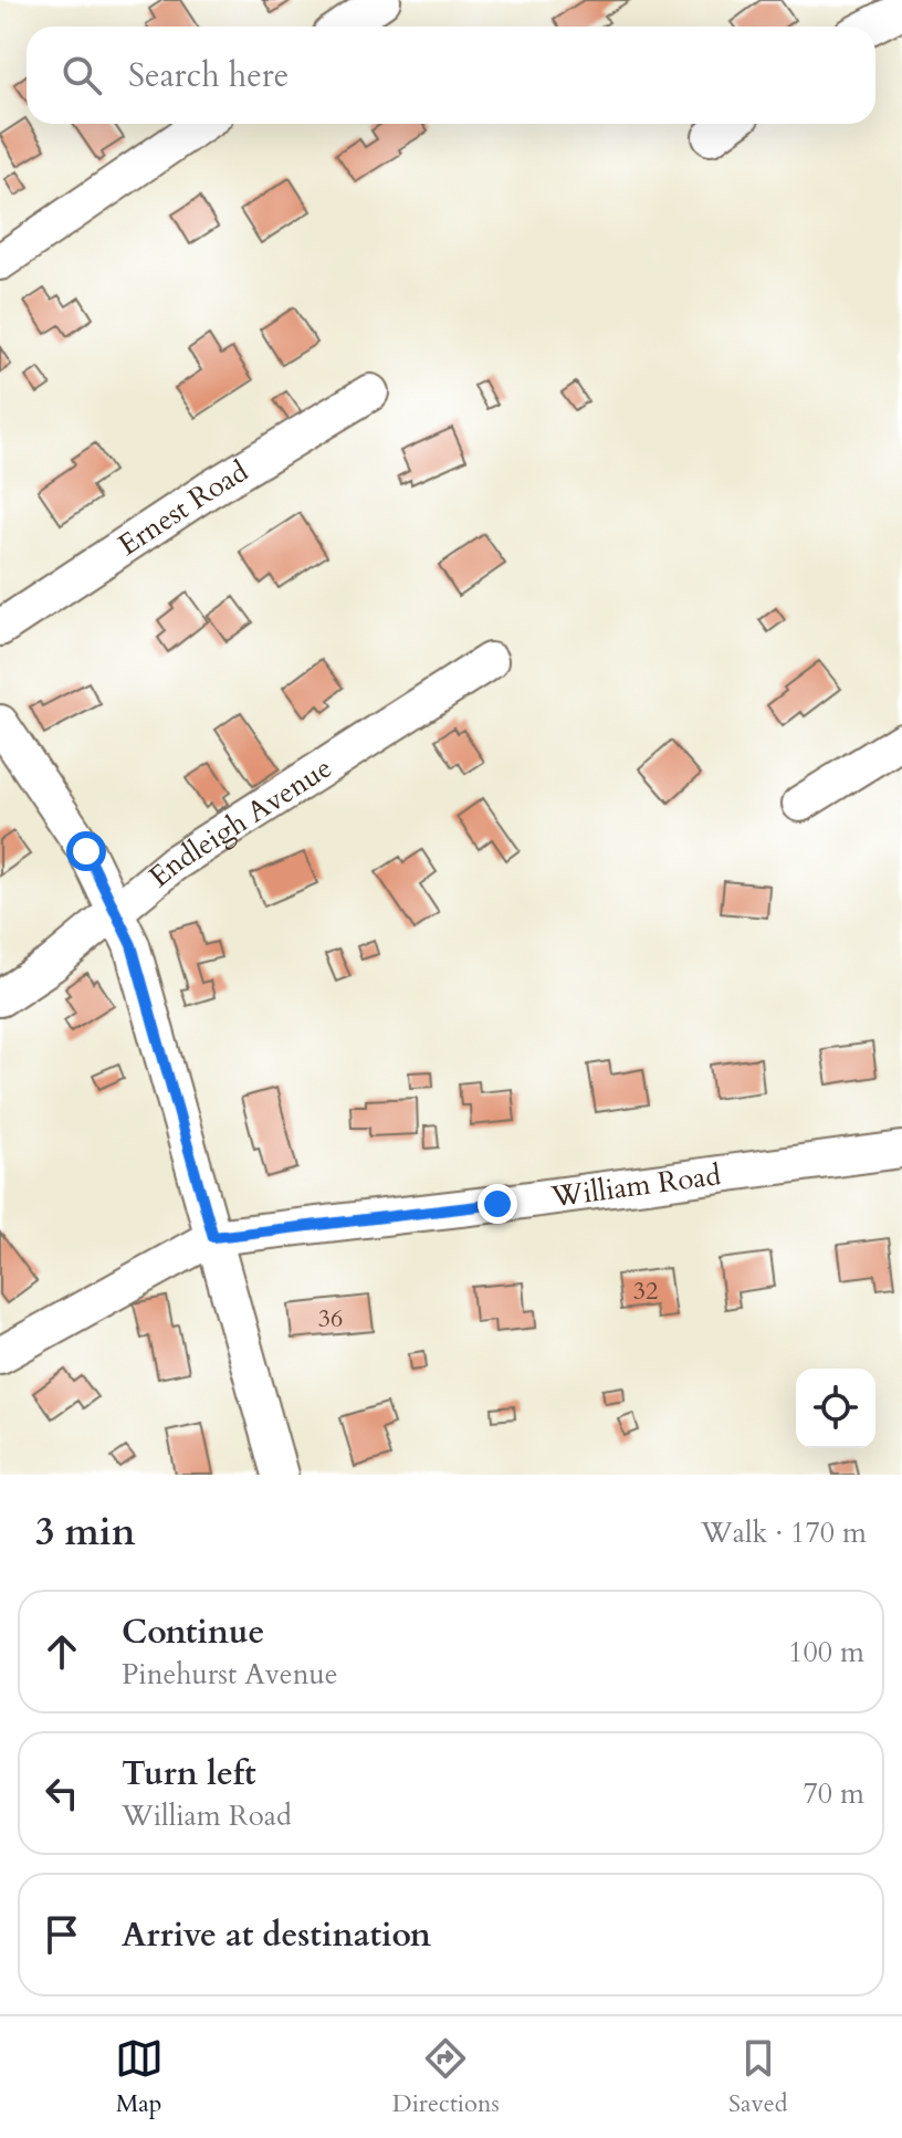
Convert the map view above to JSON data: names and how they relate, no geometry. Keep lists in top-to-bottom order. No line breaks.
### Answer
{"streets":{"street":["Ernest Road","Endleigh Avenue","William Road"]},"house_numbers":["32","36"],"page":{"search":"Search here","heading":["3 min","Walk · 170 m"],"list":[["Continue","Pinehurst Avenue","100 m"],["Turn left","William Road","70 m"],"Arrive at destination"],"nav":["Map","Directions","Saved"]}}
